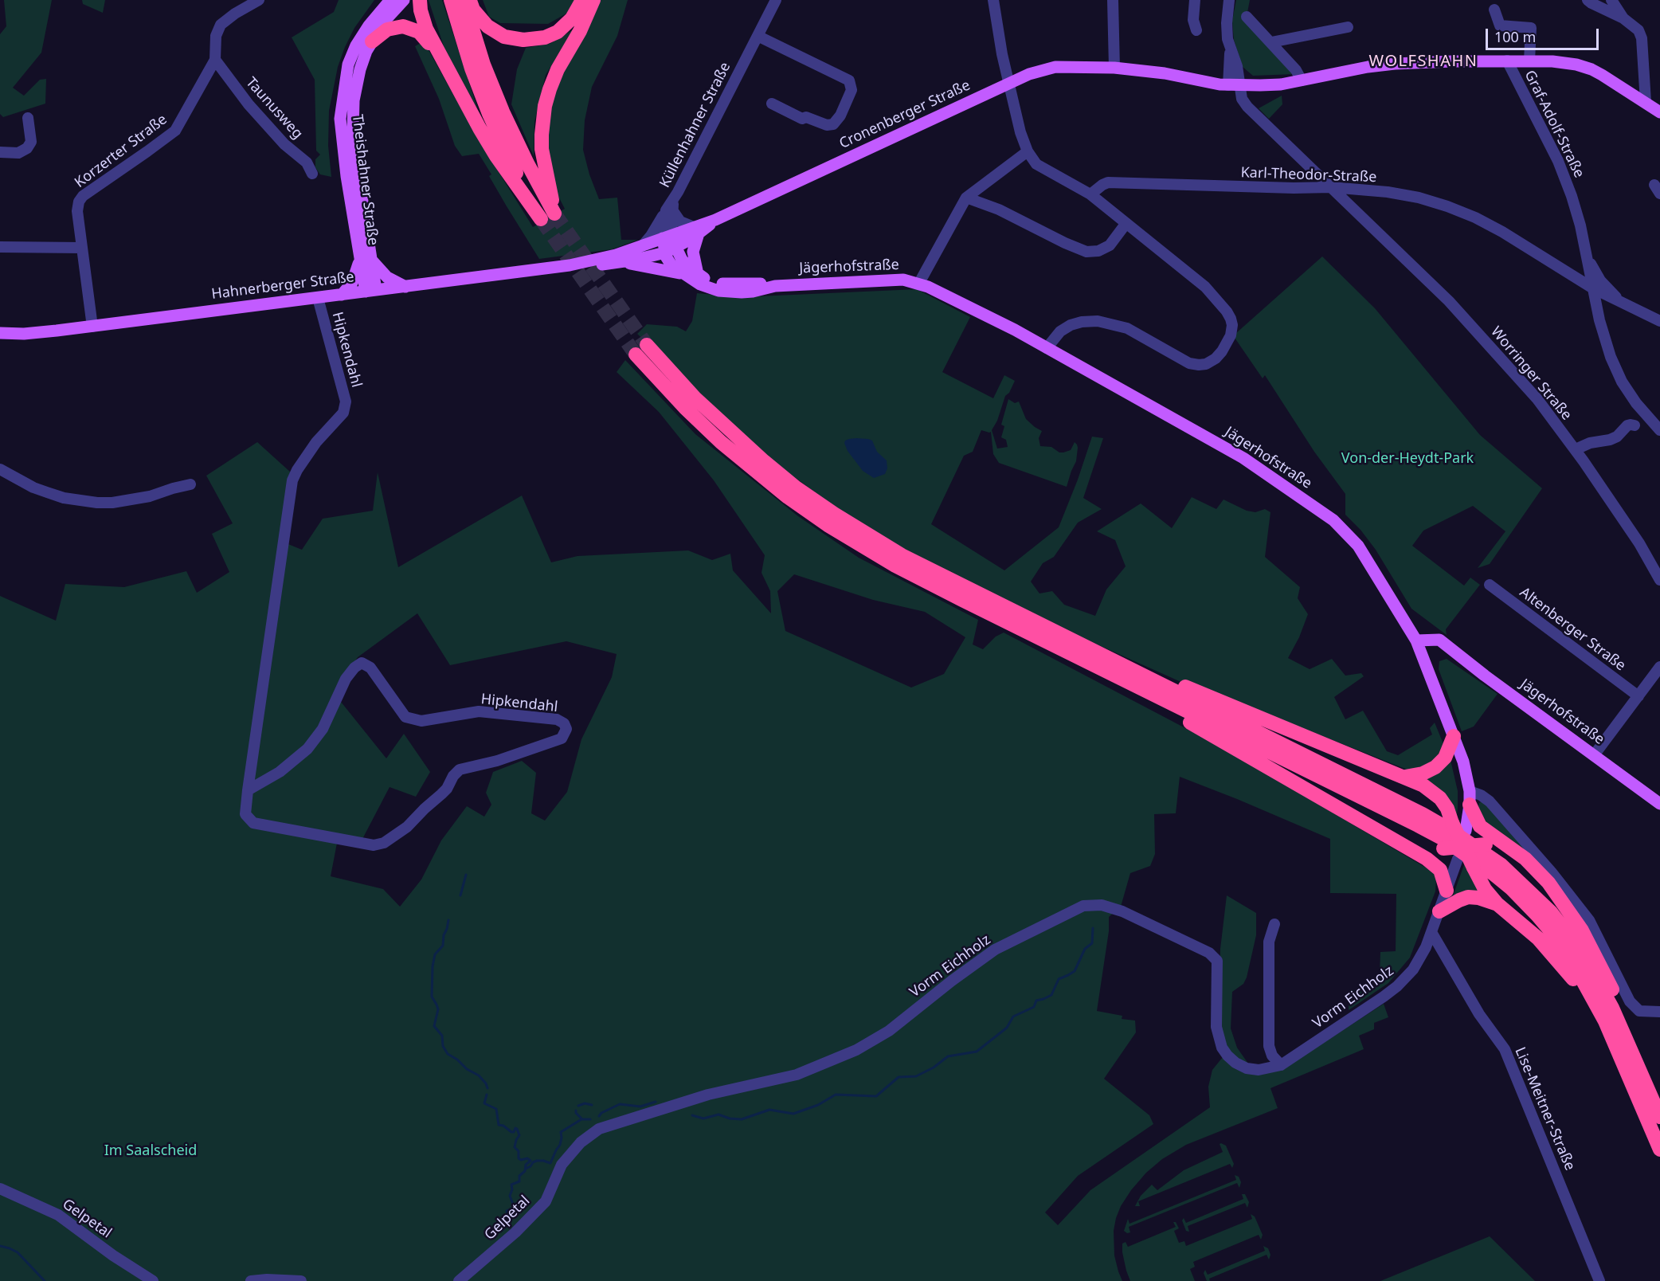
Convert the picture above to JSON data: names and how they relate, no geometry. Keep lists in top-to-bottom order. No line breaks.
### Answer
{"streets":{"main road":["Cronenberger Straße","Theishahner Straße","Jägerhofstraße","Hahnerberger Straße"],"street":["Taunusweg","Graf-Adolf-Straße","Küllenhahner Straße","Korzerter Straße","Karl-Theodor-Straße","Hipkendahl","Worringer Straße","Altenberger Straße","Vorm Eichholz","Lise-Meitner-Straße","Gelpetal"]},"crossings":[["Taunusweg","Korzerter Straße"],["Cronenberger Straße","Graf-Adolf-Straße"],["Cronenberger Straße","Jägerhofstraße"],["Cronenberger Straße","Hahnerberger Straße"],["Cronenberger Straße","Worringer Straße"],["Graf-Adolf-Straße","Karl-Theodor-Straße"],["Korzerter Straße","Hahnerberger Straße"],["Karl-Theodor-Straße","Worringer Straße"],["Theishahner Straße","Hahnerberger Straße"],["Jägerhofstraße","Hahnerberger Straße"],["Hahnerberger Straße","Hipkendahl"],["Vorm Eichholz","Lise-Meitner-Straße"],["Vorm Eichholz","Gelpetal"]],"districts":["WOLFSHAHN"],"parks":["Von-der-Heydt-Park","Im Saalscheid"],"scale_bar":"100 m"}
